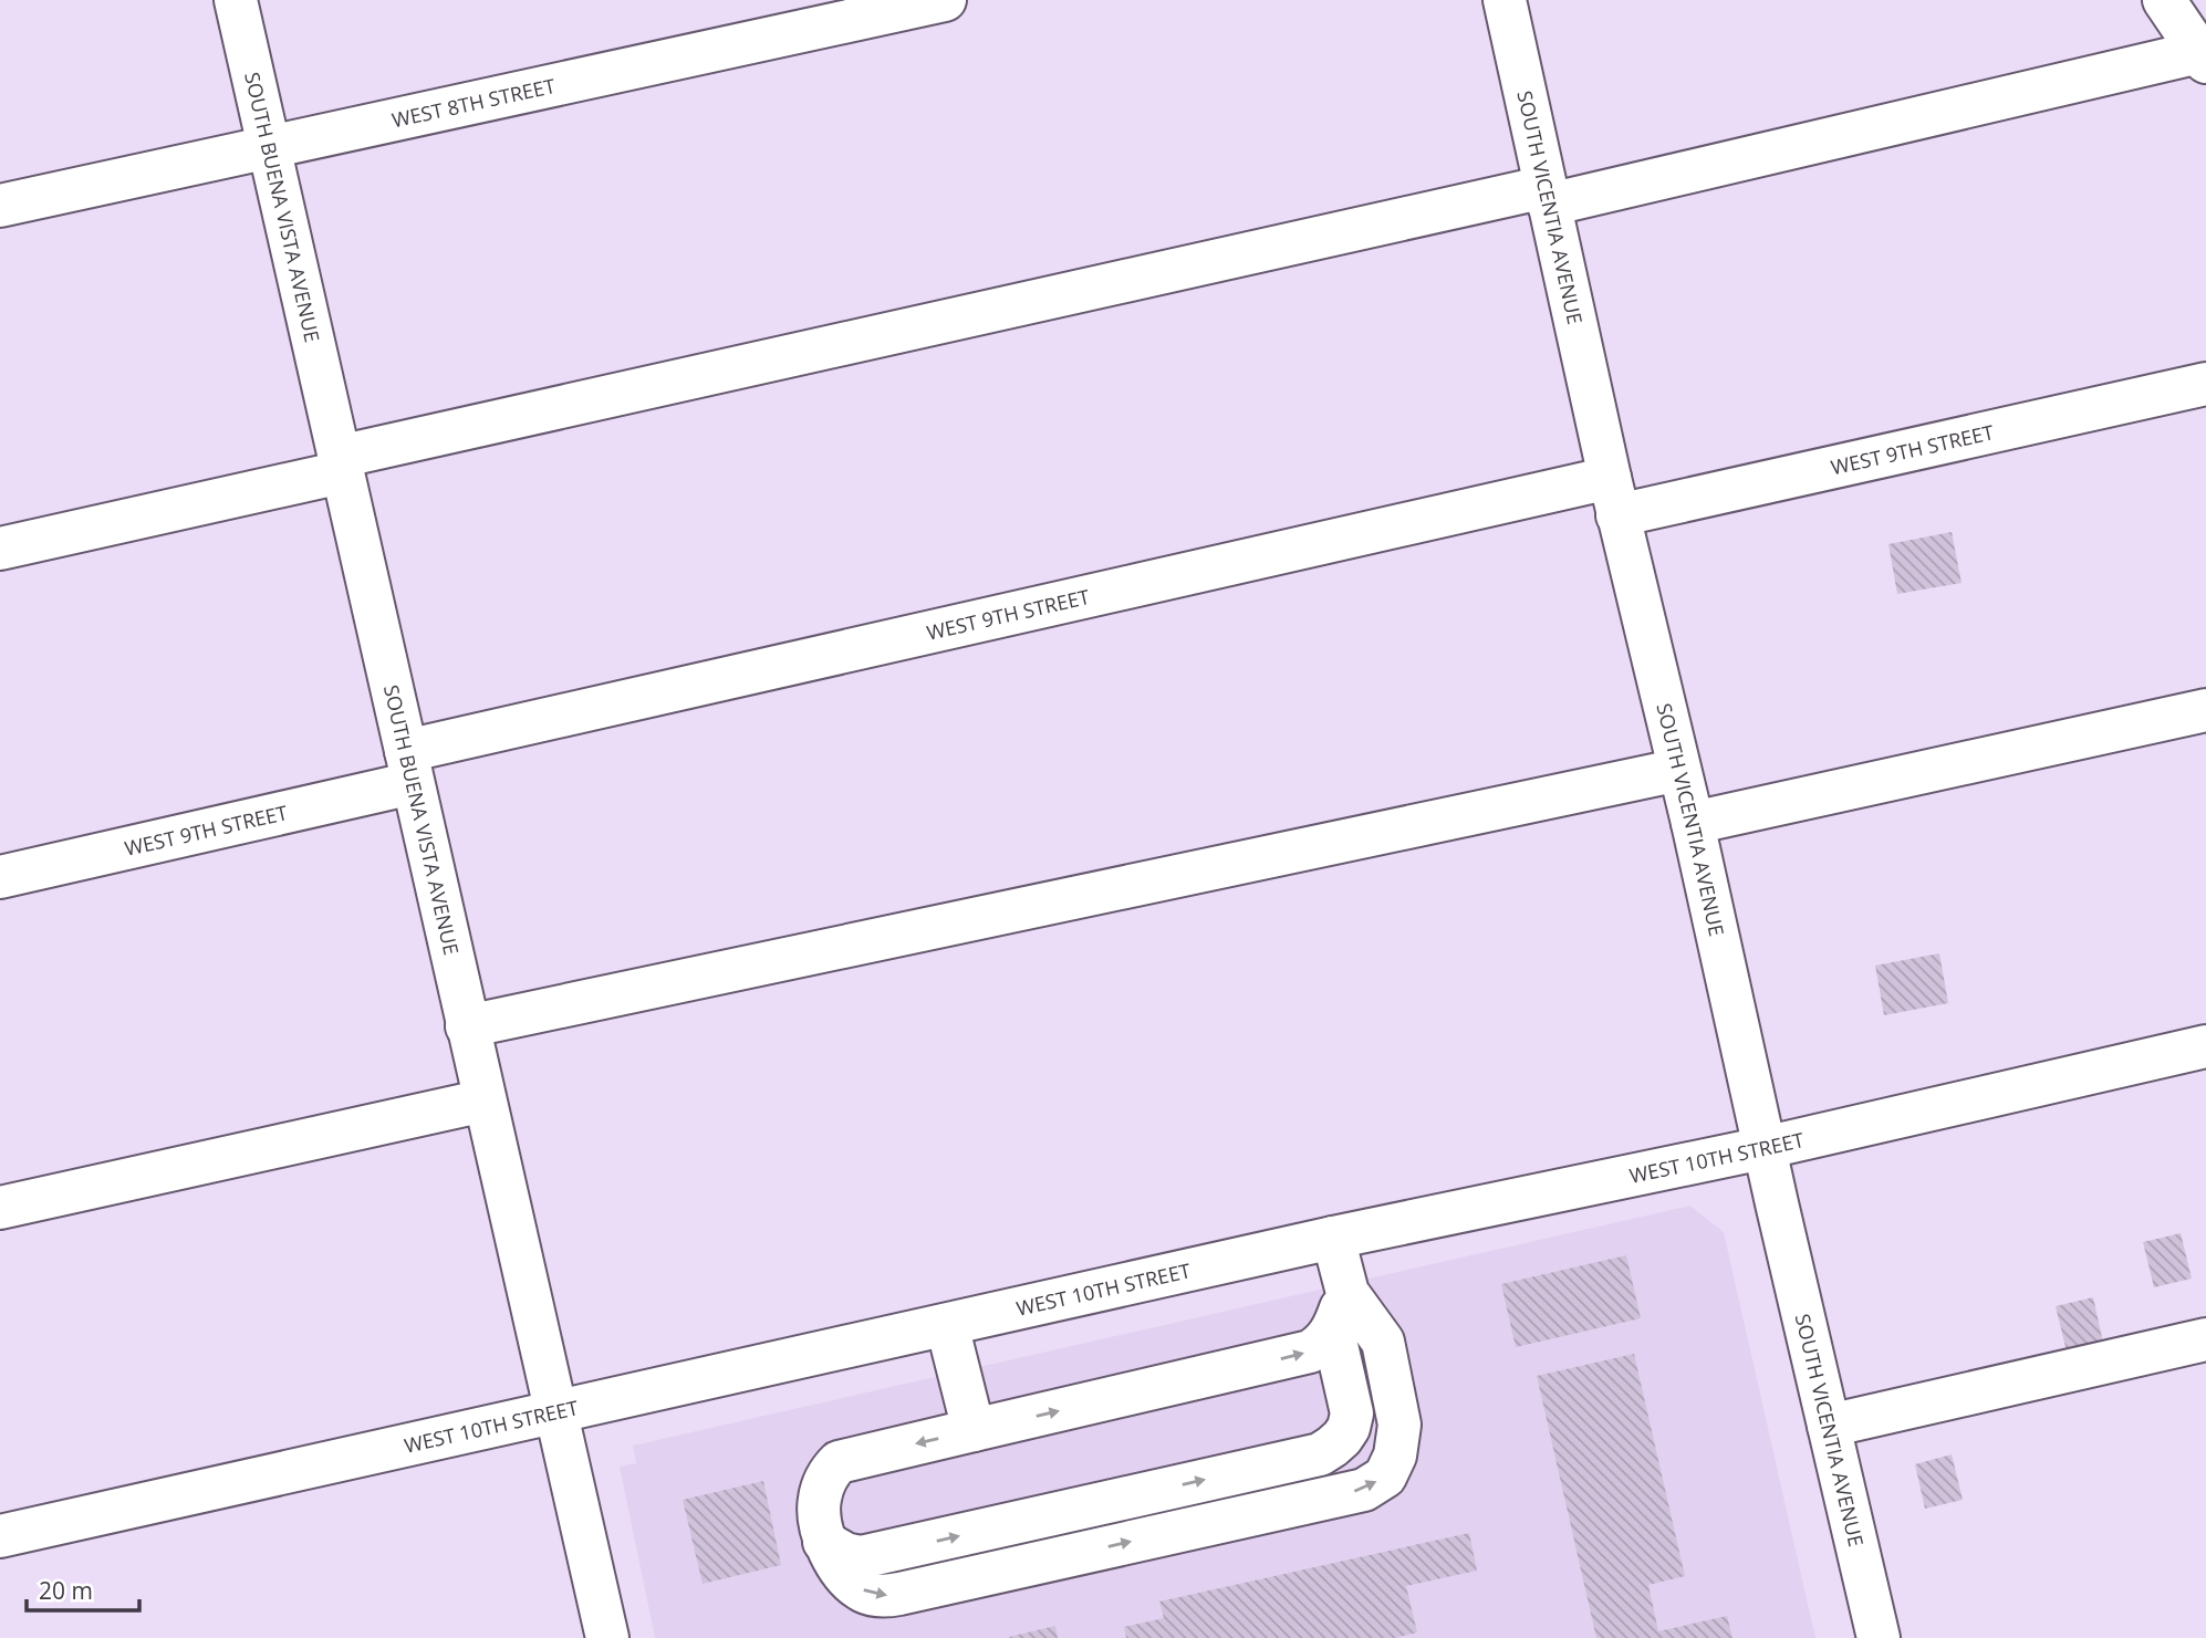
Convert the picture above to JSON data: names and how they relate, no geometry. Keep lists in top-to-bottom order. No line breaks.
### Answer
{"streets":{"street":["WEST 8TH STREET","SOUTH BUENA VISTA AVENUE","SOUTH VICENTIA AVENUE","WEST 9TH STREET","WEST 10TH STREET"]},"crossings":[["WEST 8TH STREET","SOUTH BUENA VISTA AVENUE"],["SOUTH BUENA VISTA AVENUE","WEST 9TH STREET"],["SOUTH BUENA VISTA AVENUE","WEST 10TH STREET"],["SOUTH VICENTIA AVENUE","WEST 9TH STREET"],["SOUTH VICENTIA AVENUE","WEST 10TH STREET"]],"scale_bar":"20 m"}
